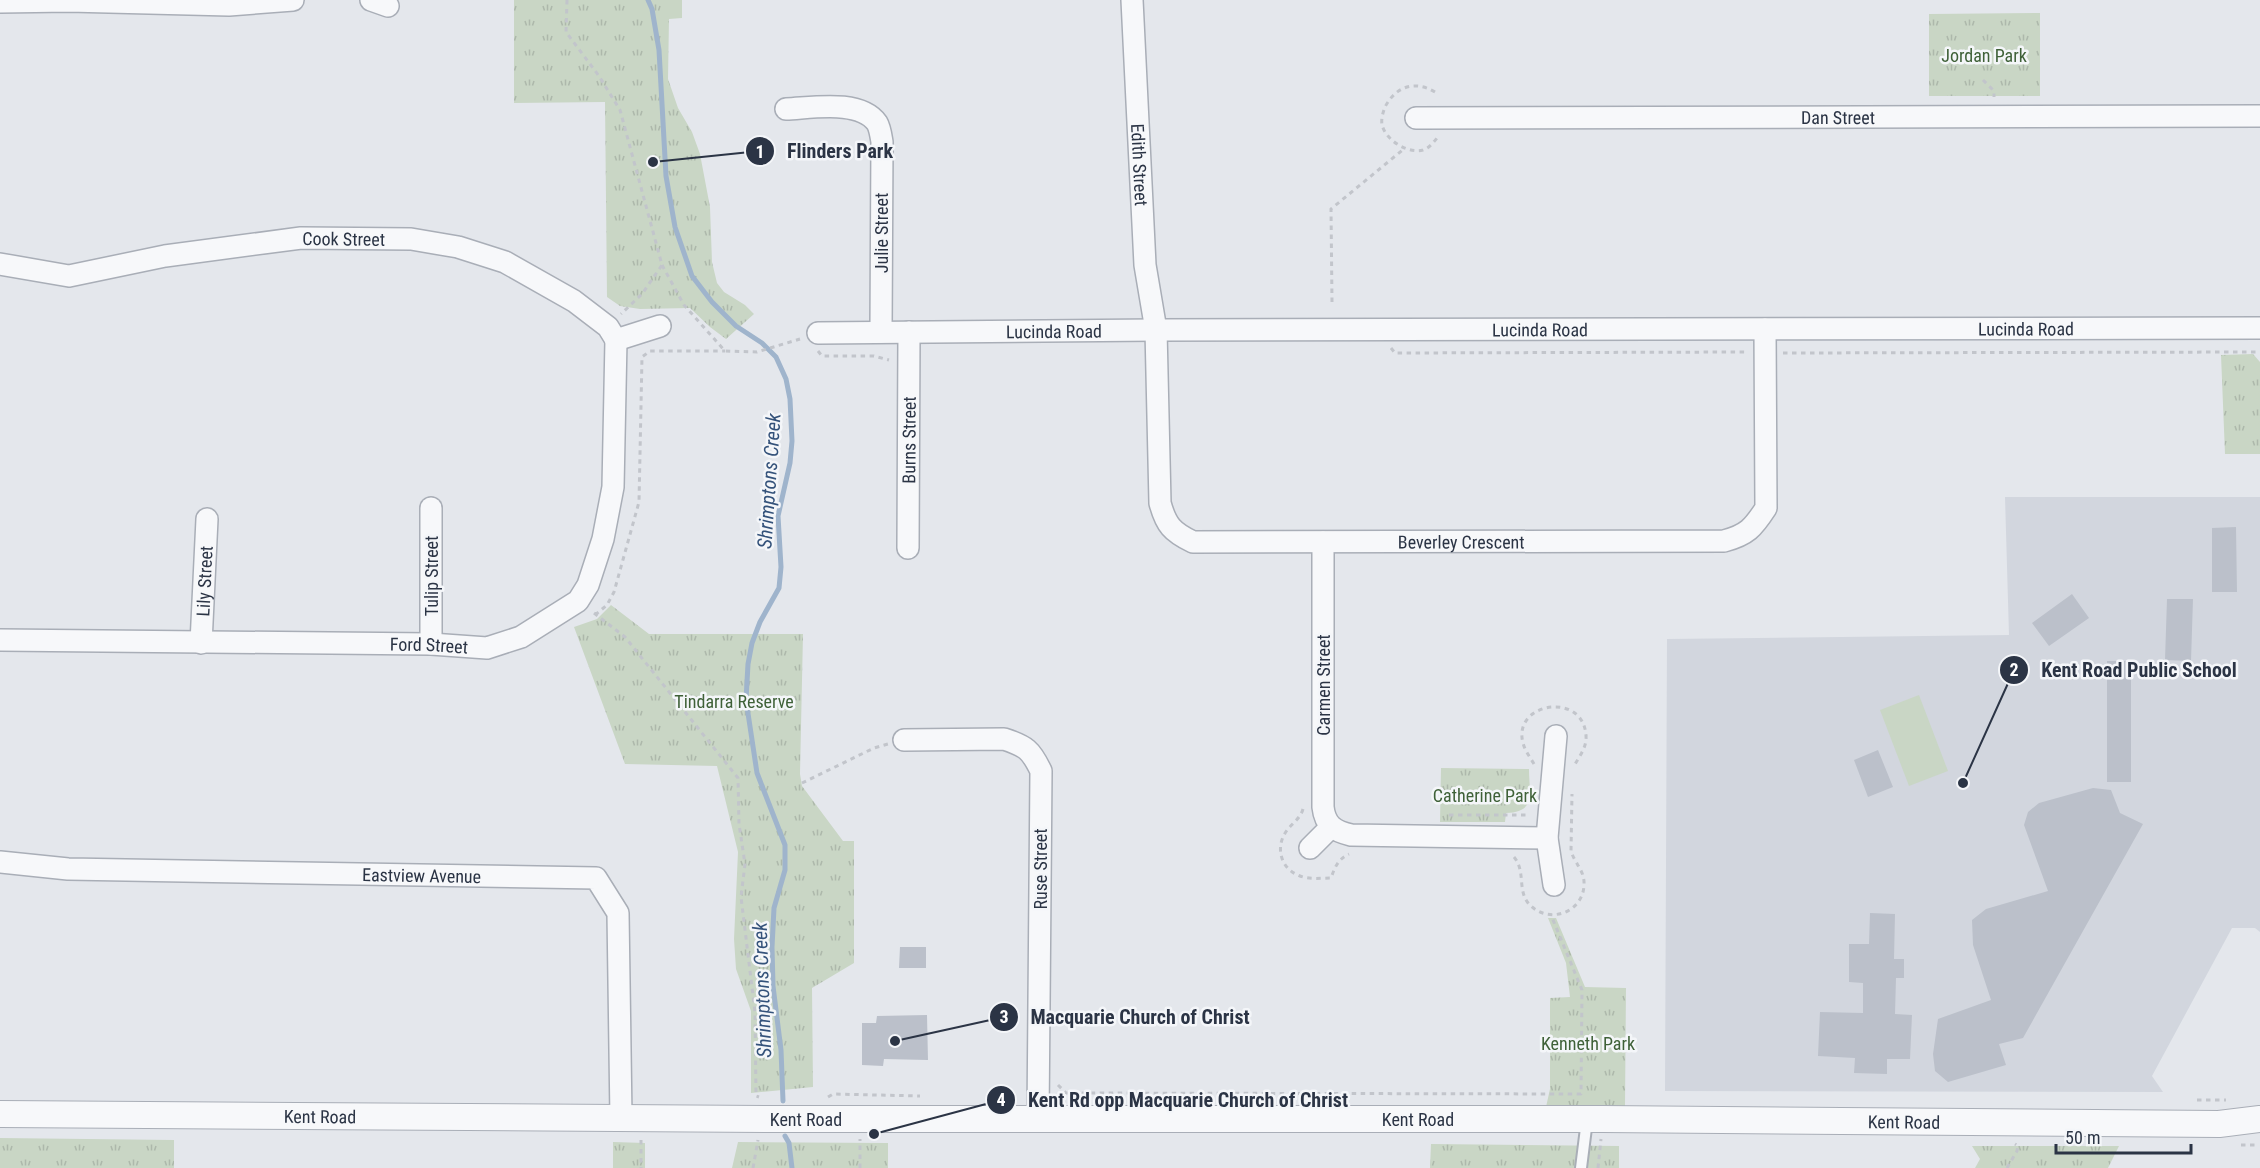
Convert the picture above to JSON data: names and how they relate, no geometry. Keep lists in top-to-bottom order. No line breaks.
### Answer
{"streets":{"street":["Dan Street","Edith Street","Julie Street","Cook Street","Lucinda Road","Burns Street","Beverley Crescent","Tulip Street","Lily Street","Ford Street","Carmen Street","Ruse Street","Eastview Avenue","Kent Road"]},"crossings":[["Edith Street","Lucinda Road"],["Edith Street","Beverley Crescent"],["Julie Street","Lucinda Road"],["Lucinda Road","Burns Street"],["Lucinda Road","Beverley Crescent"],["Beverley Crescent","Carmen Street"],["Tulip Street","Ford Street"],["Lily Street","Ford Street"],["Ruse Street","Kent Road"],["Eastview Avenue","Kent Road"]],"water":["Shrimptons Creek"],"parks":["Jordan Park","Tindarra Reserve","Catherine Park","Kenneth Park"],"places":["Flinders Park","Kent Road Public School","Macquarie Church of Christ","Kent Rd opp Macquarie Church of Christ"],"scale_bar":"50 m"}
